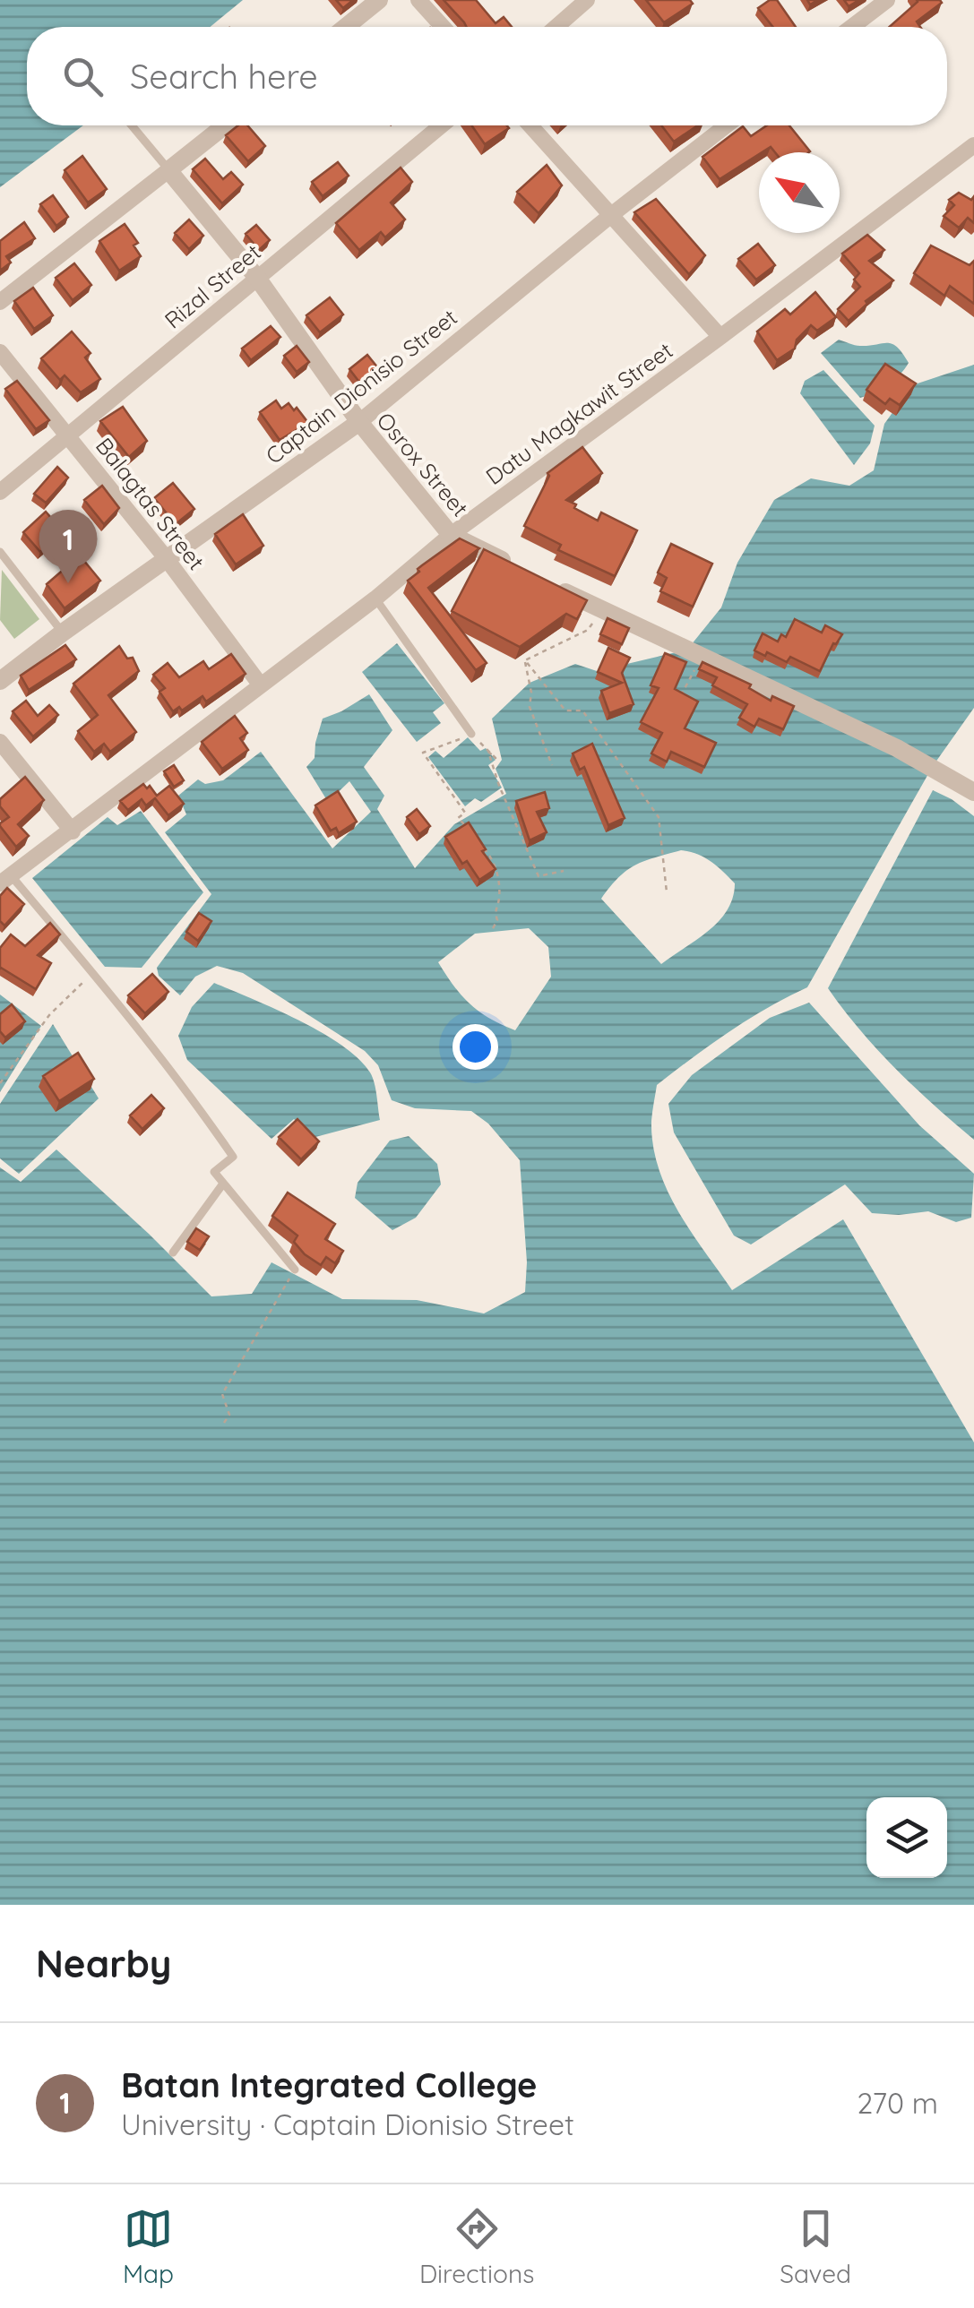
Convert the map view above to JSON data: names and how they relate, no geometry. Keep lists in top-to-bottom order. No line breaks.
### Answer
{"streets":{"street":["Rizal Street","Captain Dionisio Street","Datu Magkawit Street","Osrox Street","Balagtas Street"]},"crossings":[["Rizal Street","Osrox Street"],["Rizal Street","Balagtas Street"],["Captain Dionisio Street","Osrox Street"],["Captain Dionisio Street","Balagtas Street"],["Datu Magkawit Street","Osrox Street"],["Datu Magkawit Street","Balagtas Street"]],"north":"top left","page":{"search":"Search here","pins":"1","heading":"Nearby","list":[{"mark":"1","name":"Batan Integrated College","note":"University · Captain Dionisio Street","value":"270 m"}],"nav":["Map","Directions","Saved"]}}
